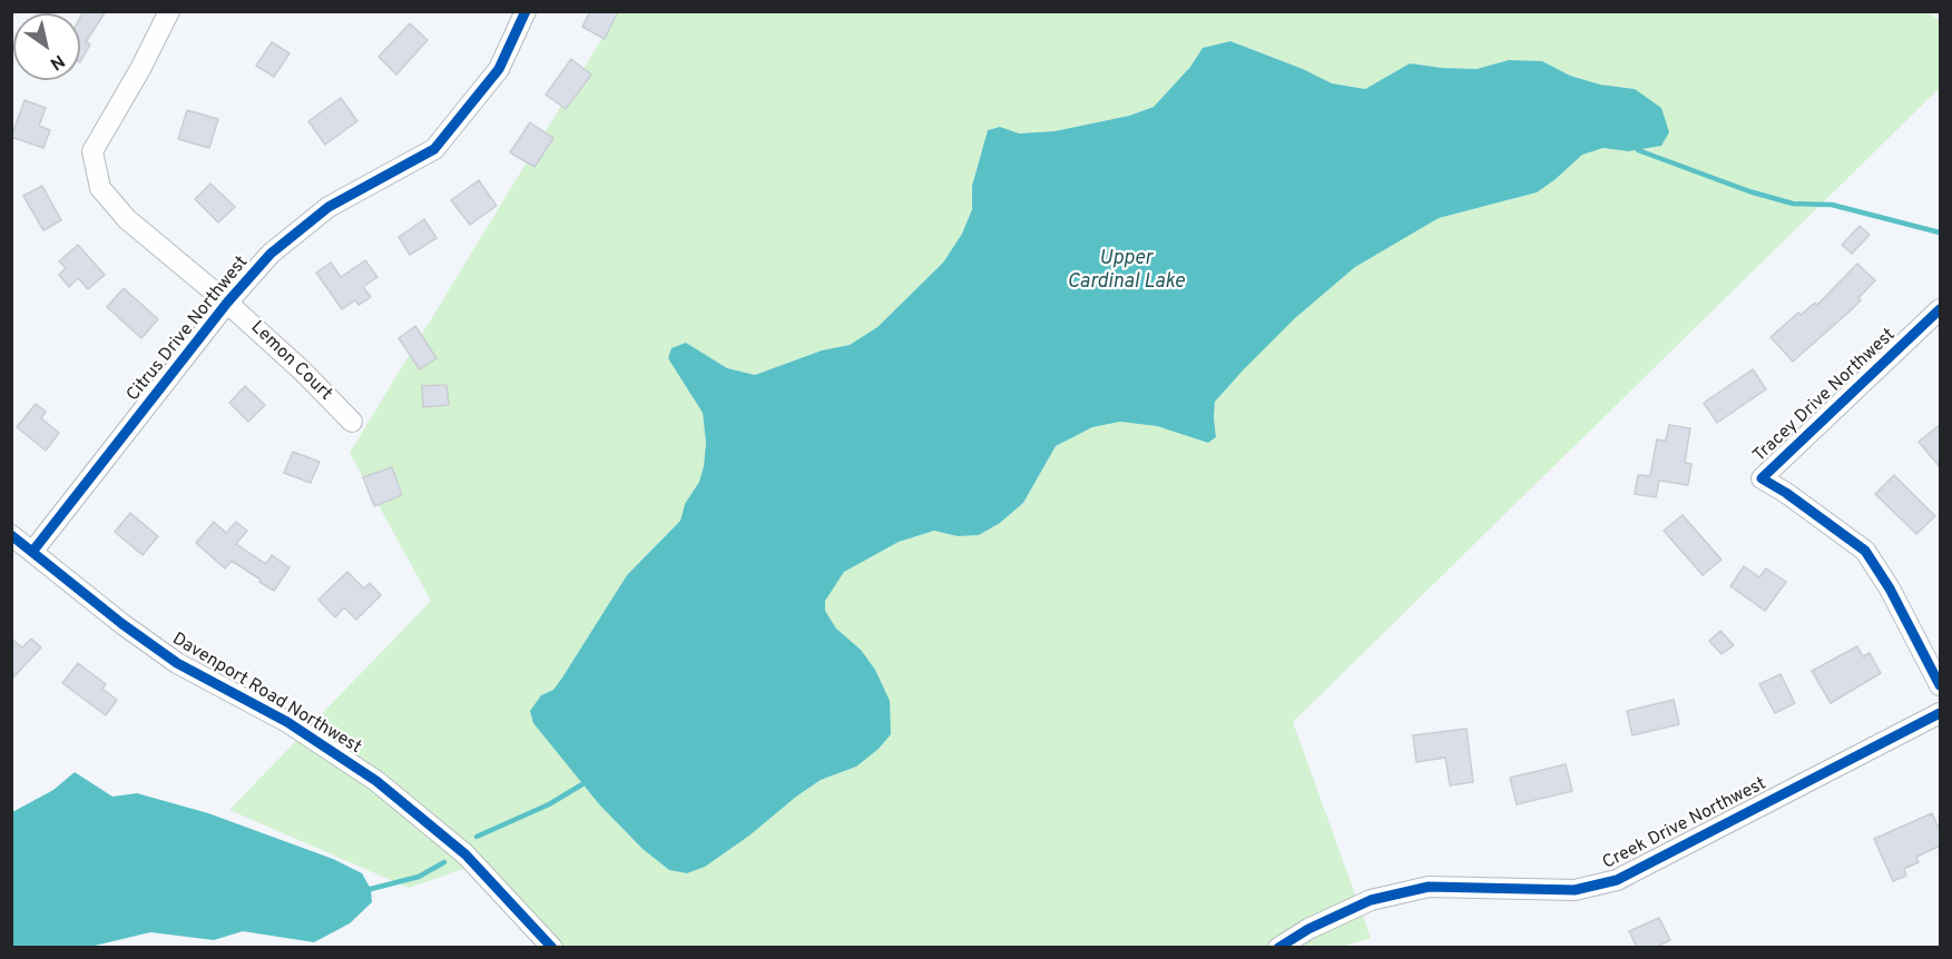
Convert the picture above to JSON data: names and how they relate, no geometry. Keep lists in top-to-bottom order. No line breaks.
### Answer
{"streets":{"street":["Citrus Drive Northwest","Lemon Court","Tracey Drive Northwest","Davenport Road Northwest","Creek Drive Northwest"]},"crossings":[["Citrus Drive Northwest","Lemon Court"],["Citrus Drive Northwest","Davenport Road Northwest"]],"water":["Upper Cardinal Lake"],"north":"bottom right"}
